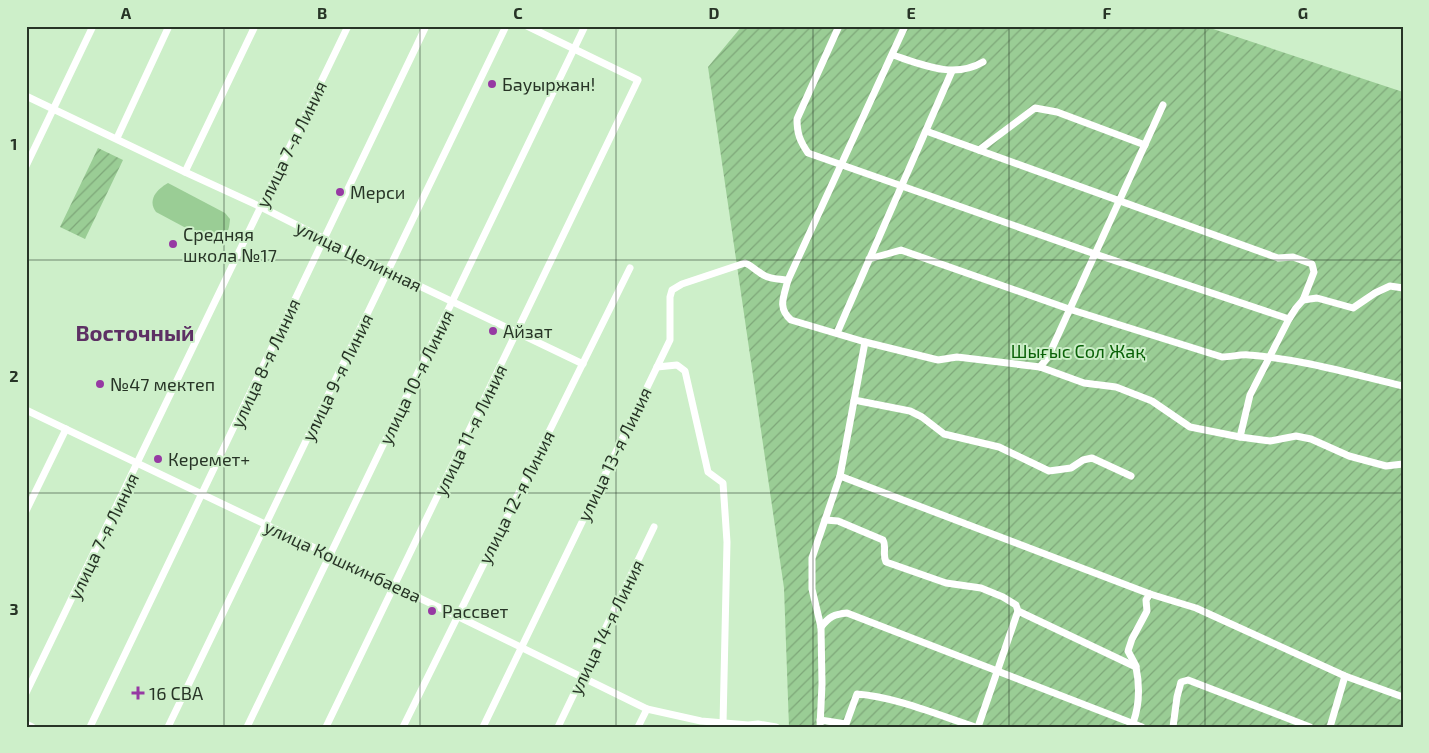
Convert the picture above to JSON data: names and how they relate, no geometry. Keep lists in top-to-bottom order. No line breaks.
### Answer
{"streets":{"street":["улица 7-я Линия","улица Целинная","улица 8-я Линия","улица 9-я Линия","улица 10-я Линия","улица 11-я Линия","улица 13-я Линия","улица 12-я Линия","улица Кошкинбаева","улица 14-я Линия"]},"crossings":[["улица 7-я Линия","улица Целинная"],["улица 7-я Линия","улица Кошкинбаева"],["улица Целинная","улица 8-я Линия"],["улица Целинная","улица 9-я Линия"],["улица Целинная","улица 10-я Линия"],["улица Целинная","улица 11-я Линия"],["улица Целинная","улица 12-я Линия"],["улица 8-я Линия","улица Кошкинбаева"],["улица 9-я Линия","улица Кошкинбаева"],["улица 10-я Линия","улица 11-я Линия"],["улица 10-я Линия","улица Кошкинбаева"],["улица 11-я Линия","улица Кошкинбаева"],["улица 13-я Линия","улица Кошкинбаева"],["улица 12-я Линия","улица Кошкинбаева"],["улица Кошкинбаева","улица 14-я Линия"]],"districts":["Восточный"],"parks":["Шығыс Сол Жақ"],"places":{"other":["Бауыржан!","Мерси","Средняя школа №17","Айзат","№47 мектеп","Керемет+","Рассвет"],"health":["16 СВА"]},"grid":{"columns":["A","B","C","D","E","F","G"],"rows":["1","2","3"]}}
